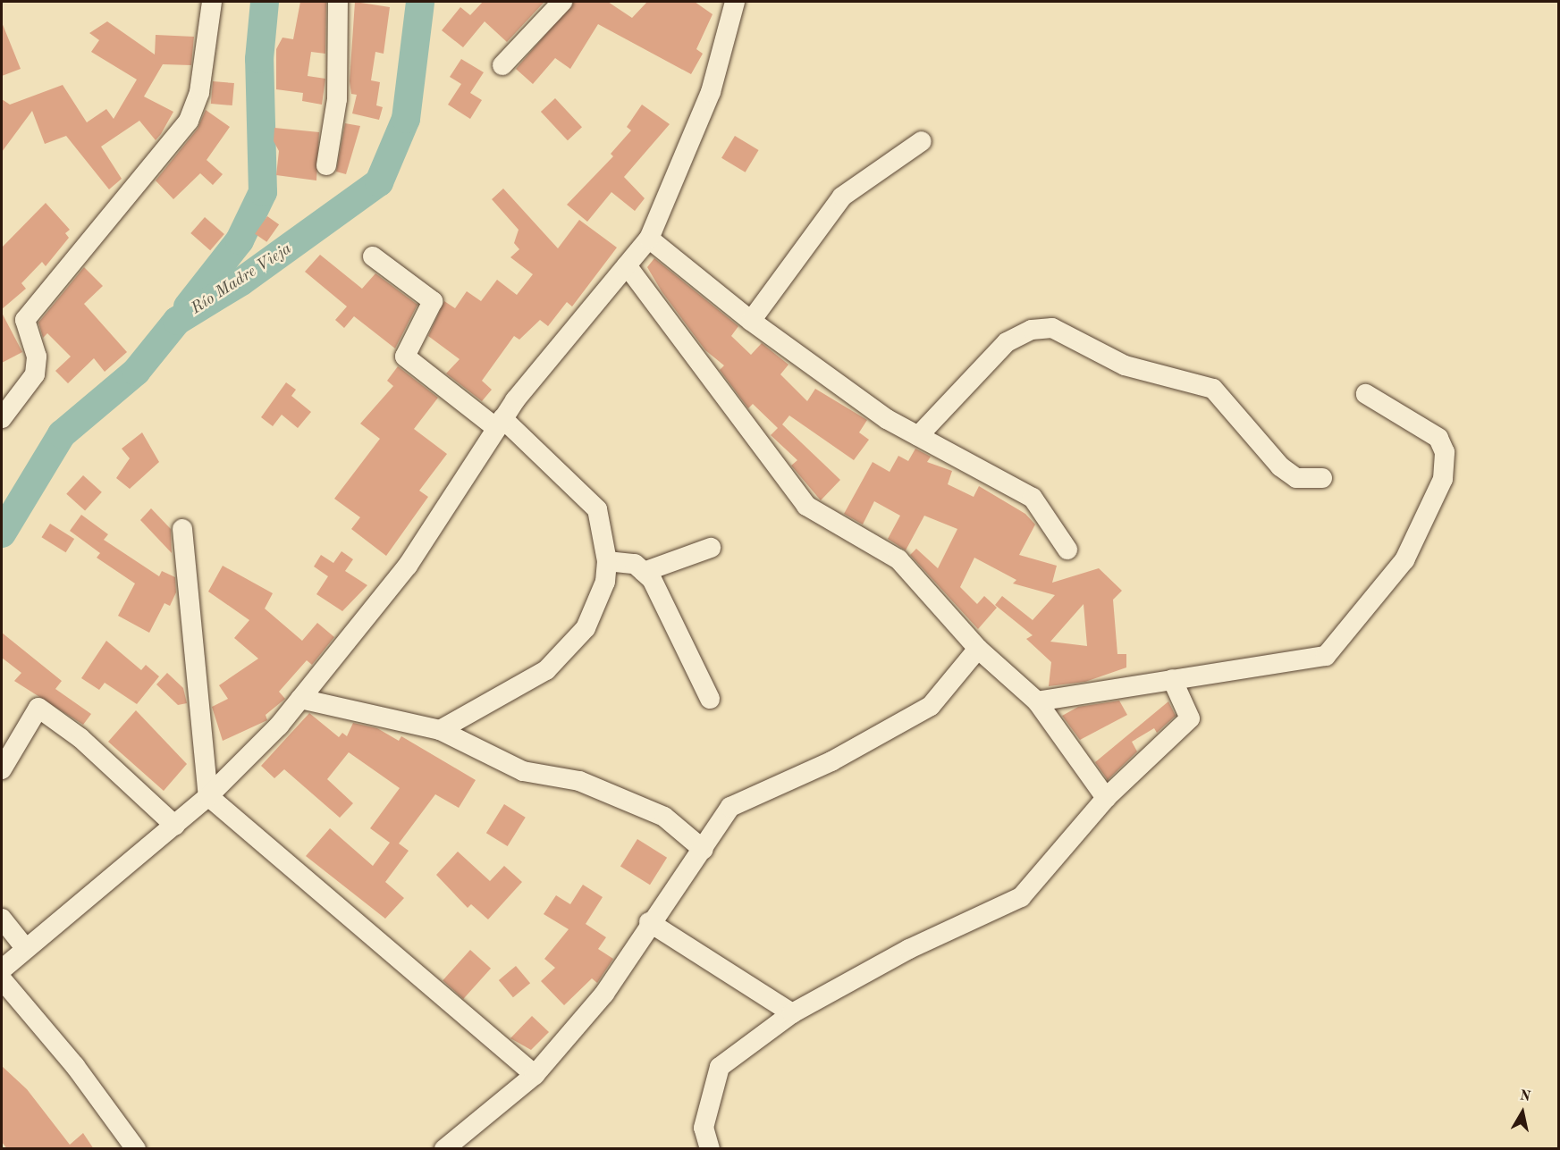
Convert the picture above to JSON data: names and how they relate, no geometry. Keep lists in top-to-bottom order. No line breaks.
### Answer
{"water":["Río Madre Vieja"],"north":"top"}
